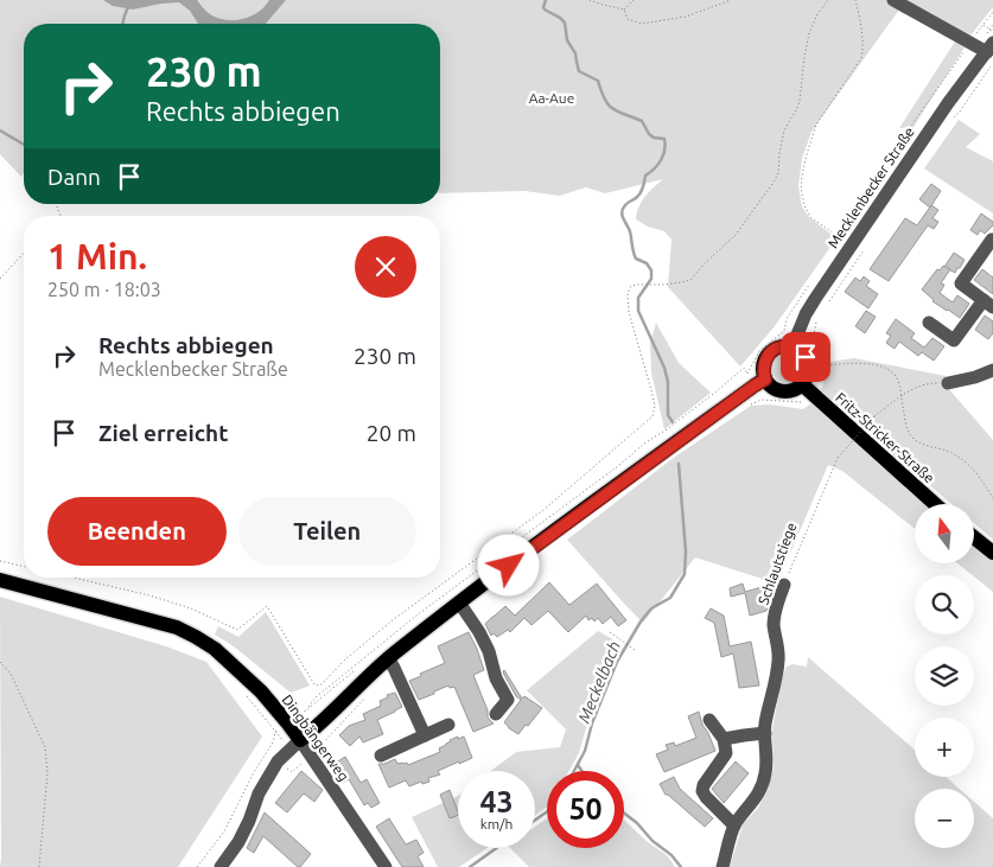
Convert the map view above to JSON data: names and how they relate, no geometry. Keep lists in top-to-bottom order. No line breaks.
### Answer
{"streets":{"main road":["Fritz-Stricker-Straße","Dingbängerweg"],"street":["Mecklenbecker Straße","Schlautstiege"]},"crossings":[["Mecklenbecker Straße","Fritz-Stricker-Straße"]],"water":["Meckelbach"],"parks":["Aa-Aue"],"north":"top","page":{"turn":["230 m","Rechts abbiegen"],"then":"Dann","heading":["1 Min.","250 m · 18:03"],"list":[{"name":"Rechts abbiegen","note":"Mecklenbecker Straße","value":"230 m"},{"name":"Ziel erreicht","value":"20 m"}],"buttons":["Beenden","Teilen"],"map_buttons":["+","−"],"speed":"43 km/h","limit":"50"}}
